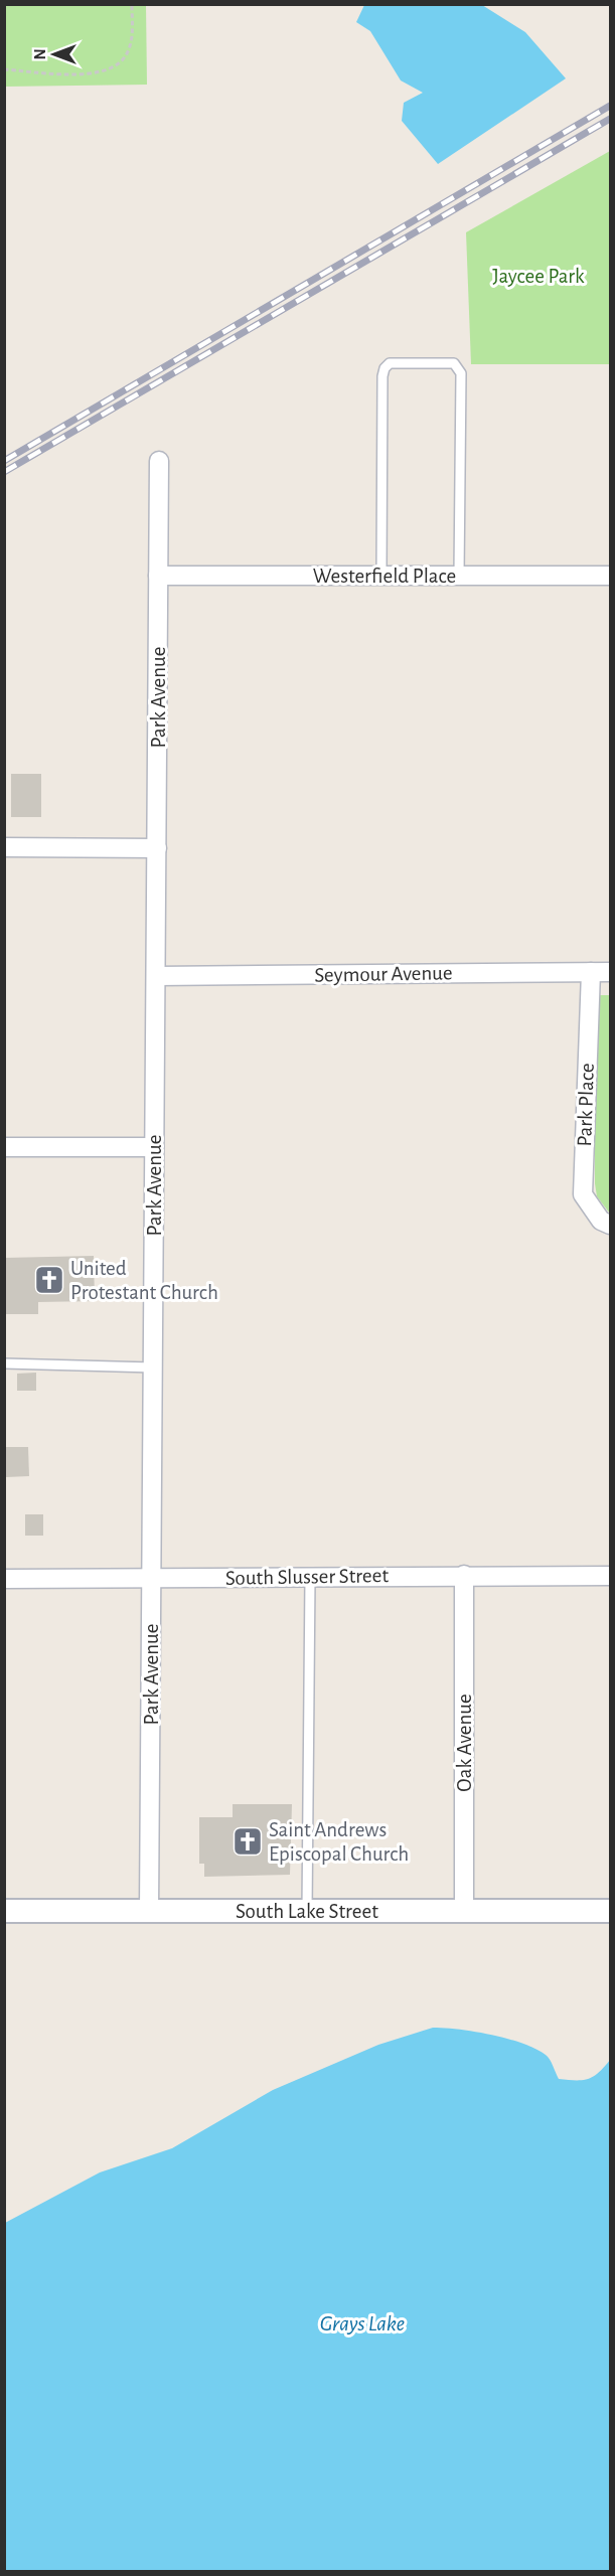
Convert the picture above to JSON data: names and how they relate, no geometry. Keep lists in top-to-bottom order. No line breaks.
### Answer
{"streets":{"street":["Westerfield Place","Park Avenue","Seymour Avenue","Park Place","South Slusser Street","Oak Avenue","South Lake Street"]},"crossings":[["Westerfield Place","Park Avenue"],["Park Avenue","Seymour Avenue"],["Park Avenue","South Slusser Street"],["Park Avenue","South Lake Street"],["Seymour Avenue","Park Place"],["South Slusser Street","Oak Avenue"],["Oak Avenue","South Lake Street"]],"water":["Grays Lake"],"parks":["Jaycee Park"],"places":{"church":["United Protestant Church","Saint Andrews Episcopal Church"]},"north":"left"}
